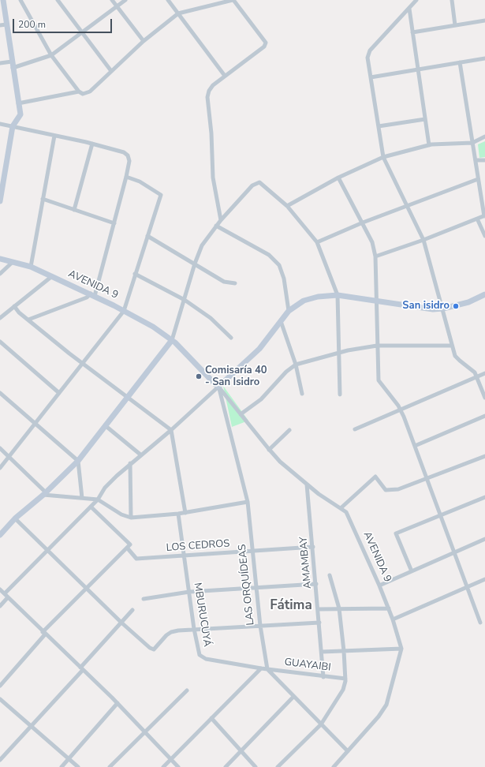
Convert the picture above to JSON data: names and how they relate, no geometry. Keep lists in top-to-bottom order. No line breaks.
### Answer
{"streets":{"main road":["AVENIDA 9"],"street":["LOS CEDROS","AMAMBAY","LAS ORQUÍDEAS","MBURUCUYÁ","GUAYAIBI"]},"crossings":[["AVENIDA 9","AMAMBAY"],["AVENIDA 9","LAS ORQUÍDEAS"],["LOS CEDROS","AMAMBAY"],["LOS CEDROS","LAS ORQUÍDEAS"],["LOS CEDROS","MBURUCUYÁ"],["AMAMBAY","GUAYAIBI"],["LAS ORQUÍDEAS","GUAYAIBI"],["MBURUCUYÁ","GUAYAIBI"]],"districts":["Fátima"],"places":["San isidro","Comisaría 40 - San Isidro"],"scale_bar":"200 m"}
